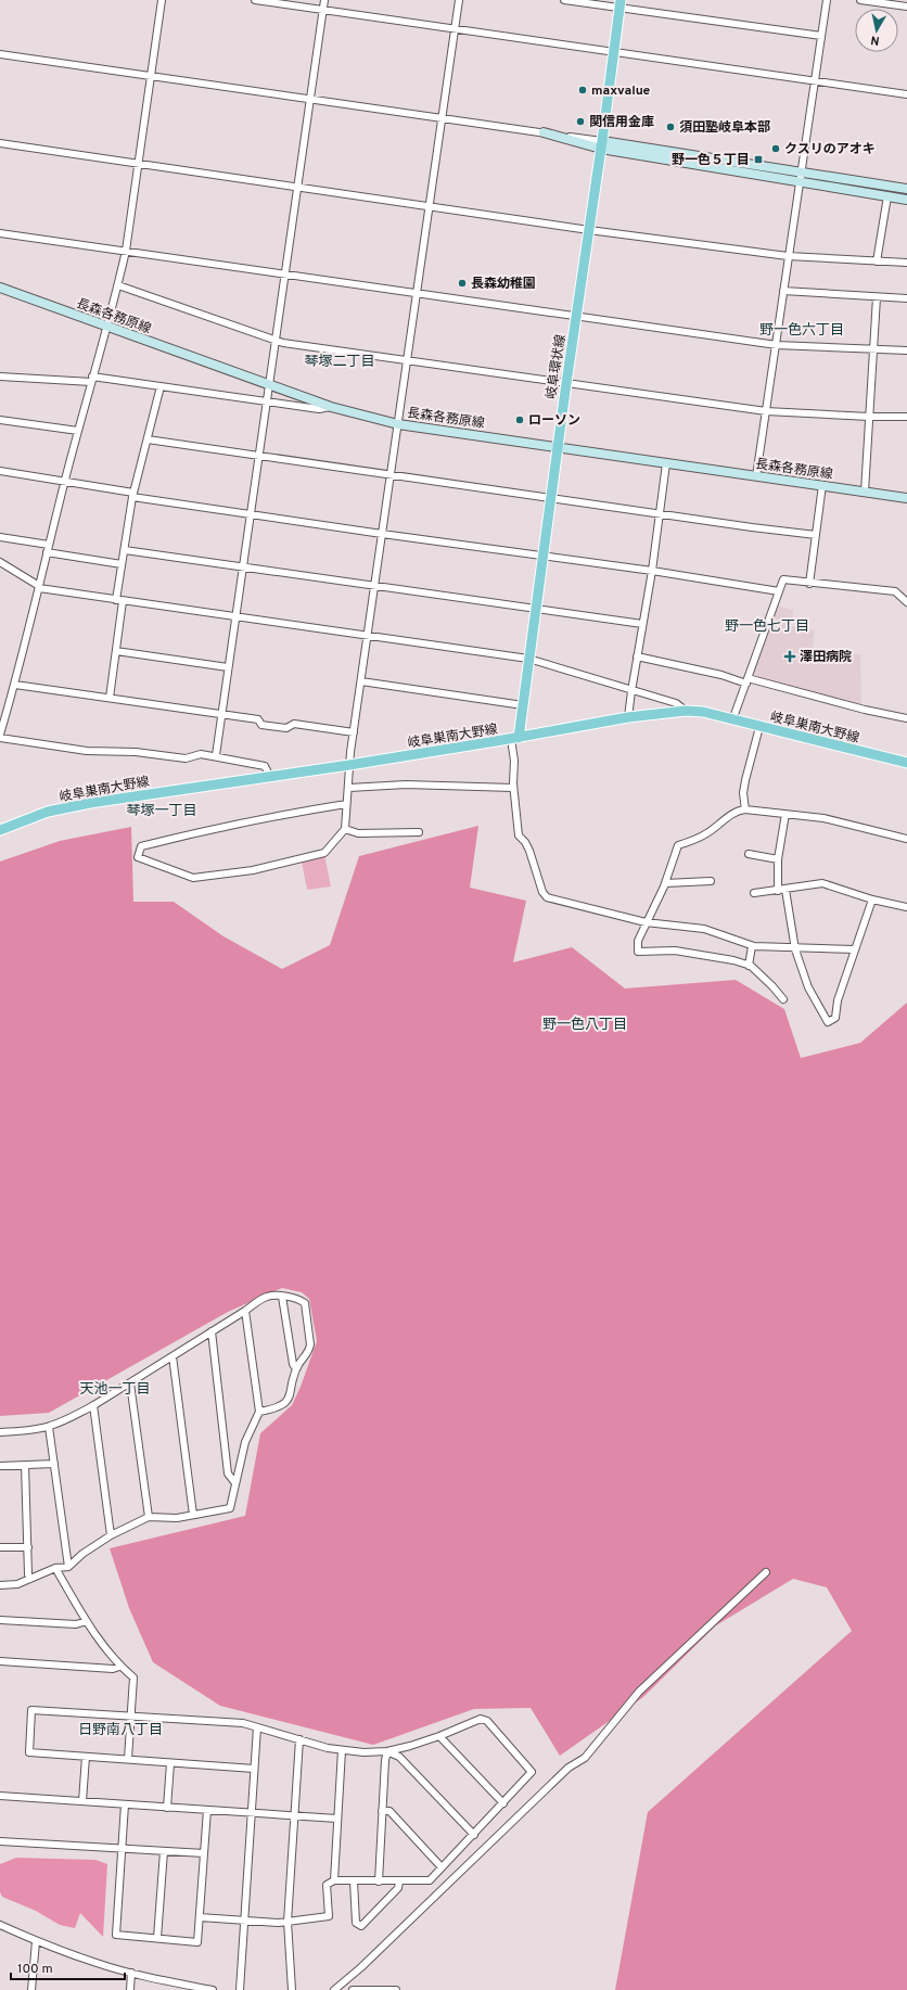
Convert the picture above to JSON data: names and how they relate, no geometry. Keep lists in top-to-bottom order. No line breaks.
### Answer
{"streets":{"main road":["長森各務原線","岐阜環状線","岐阜巣南大野線"]},"crossings":[["長森各務原線","岐阜環状線"],["岐阜環状線","岐阜巣南大野線"]],"districts":["野一色六丁目","琴塚二丁目","野一色七丁目","琴塚一丁目","野一色八丁目","天池一丁目","日野南八丁目"],"places":{"other":["maxvalue","関信用金庫","須田塾岐阜本部","クスリのアオキ","長森幼稚園","ローソン"],"transit":["野一色５丁目"],"health":["澤田病院"]},"scale_bar":"100 m","north":"bottom"}
